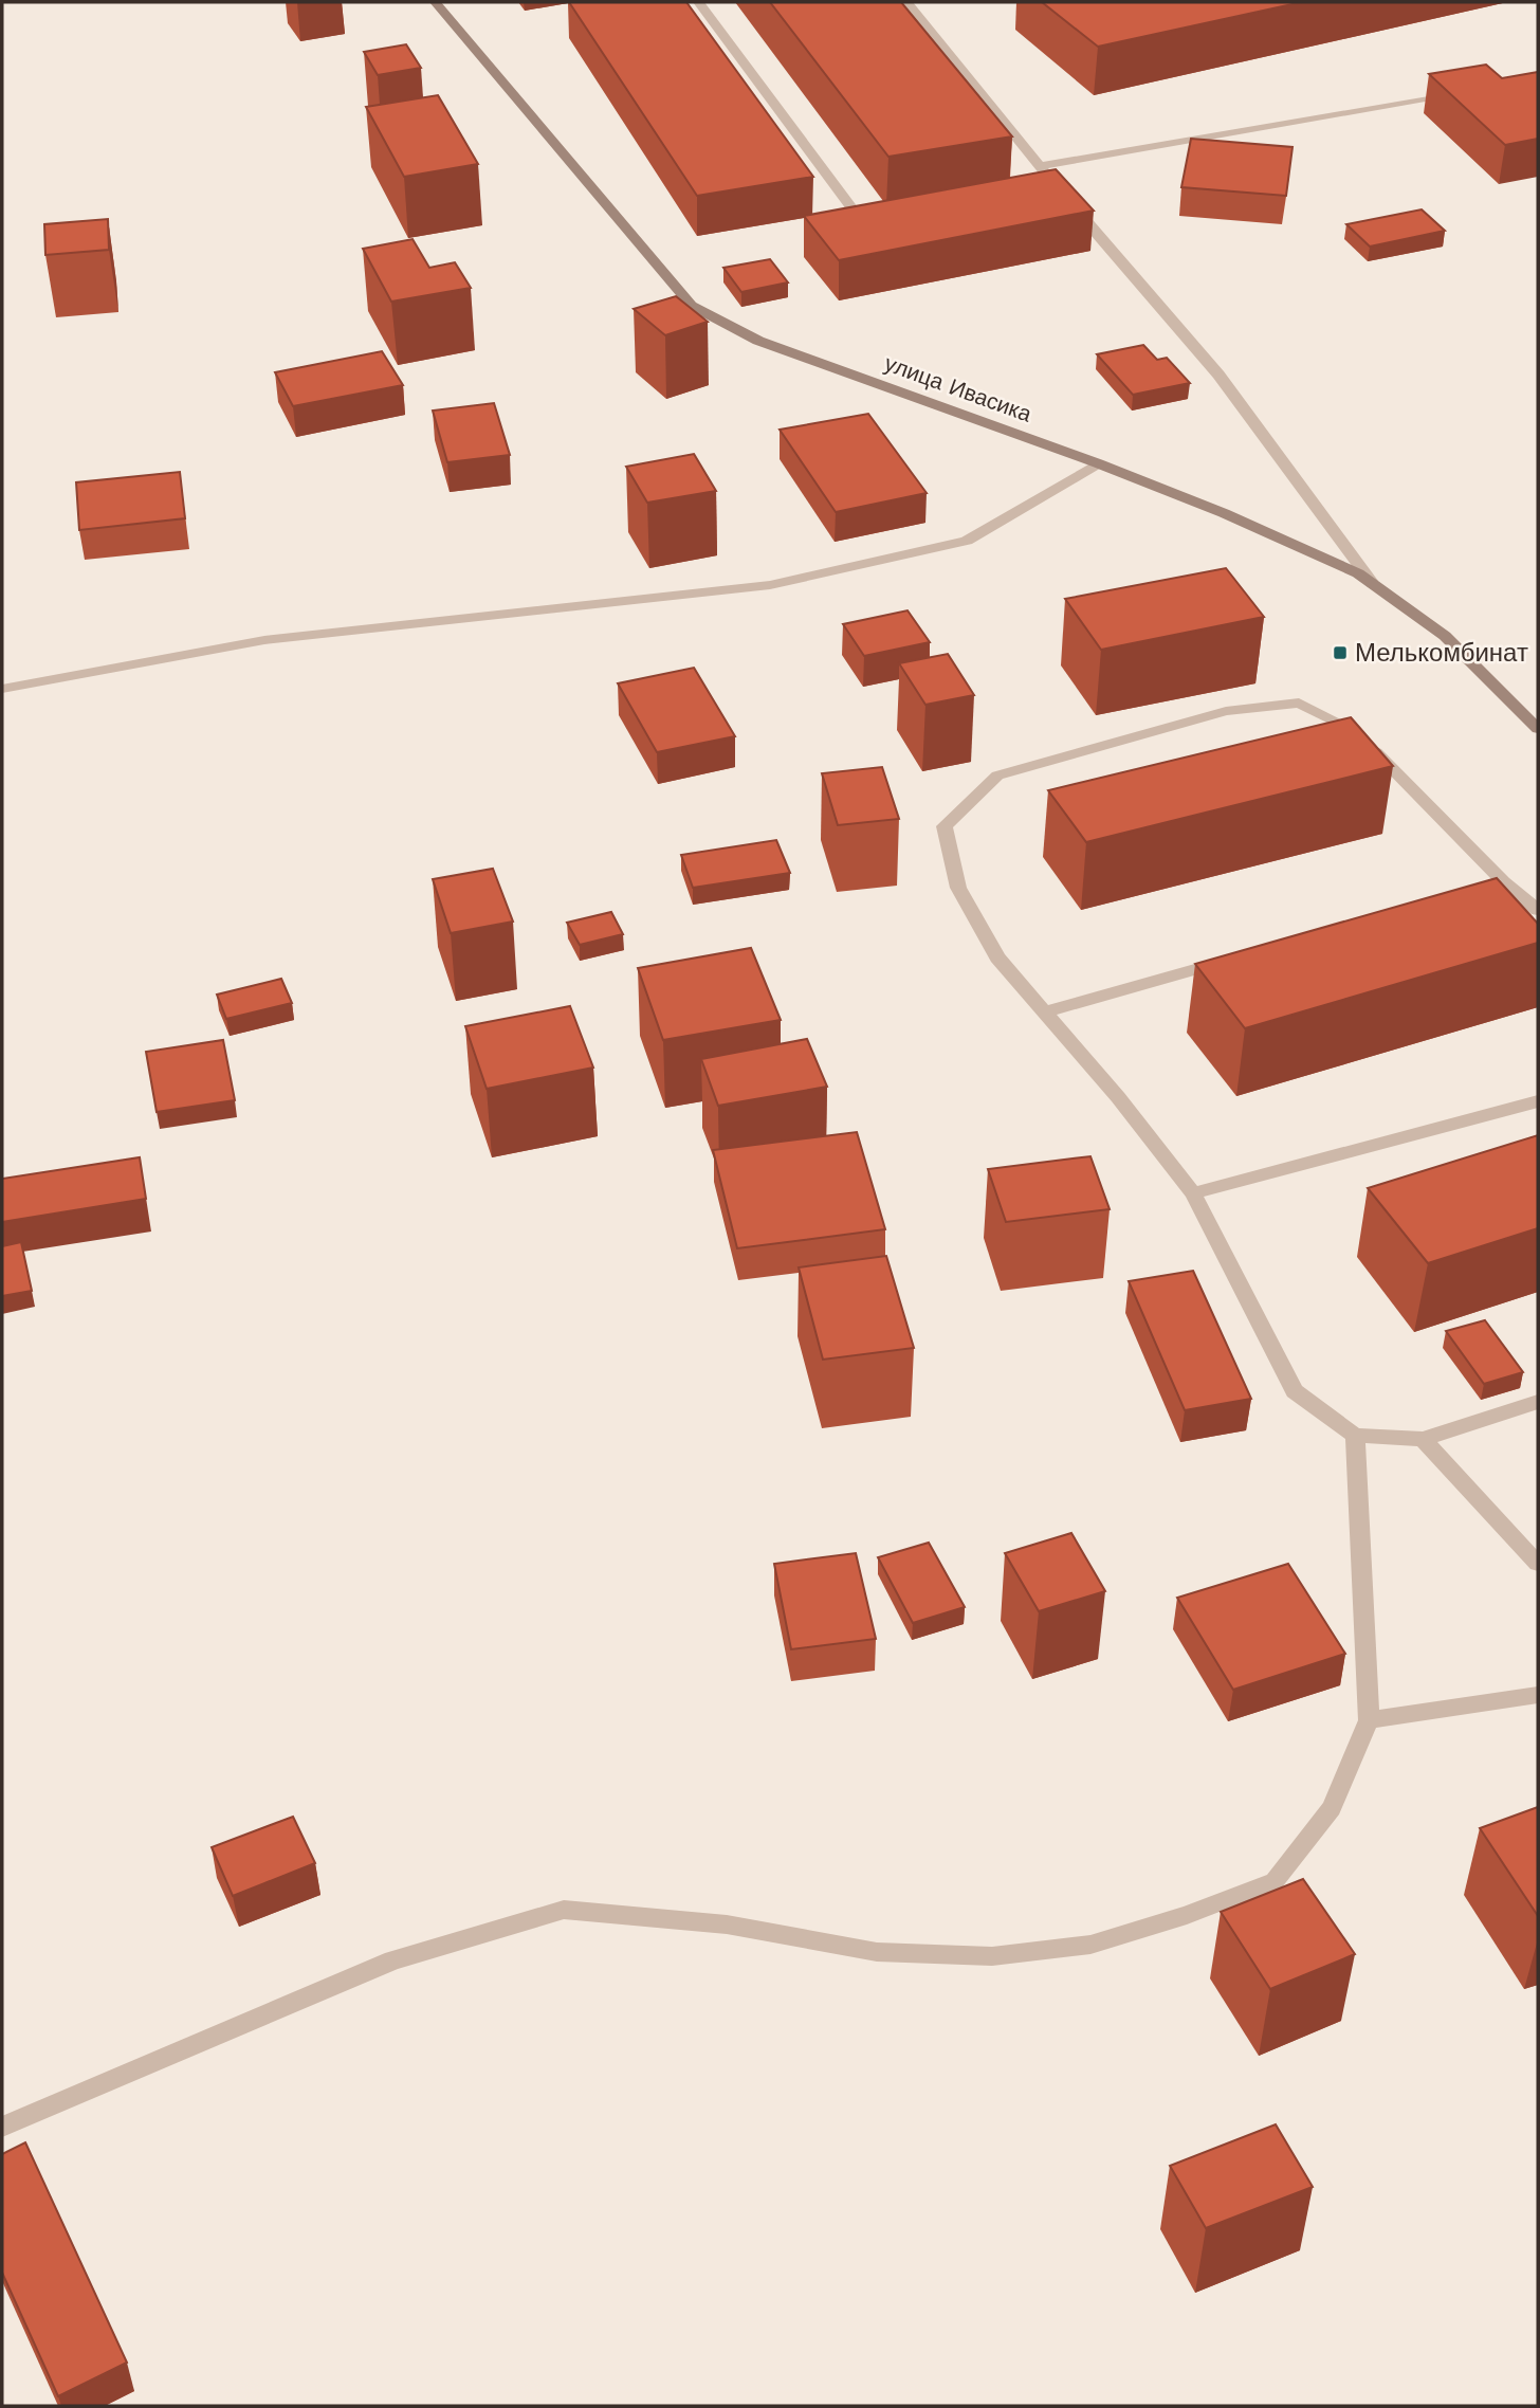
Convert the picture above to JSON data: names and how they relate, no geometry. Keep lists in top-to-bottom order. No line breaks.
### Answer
{"streets":{"main road":["улица Ивасика"]},"places":{"transit":["Мелькомбинат"]}}
